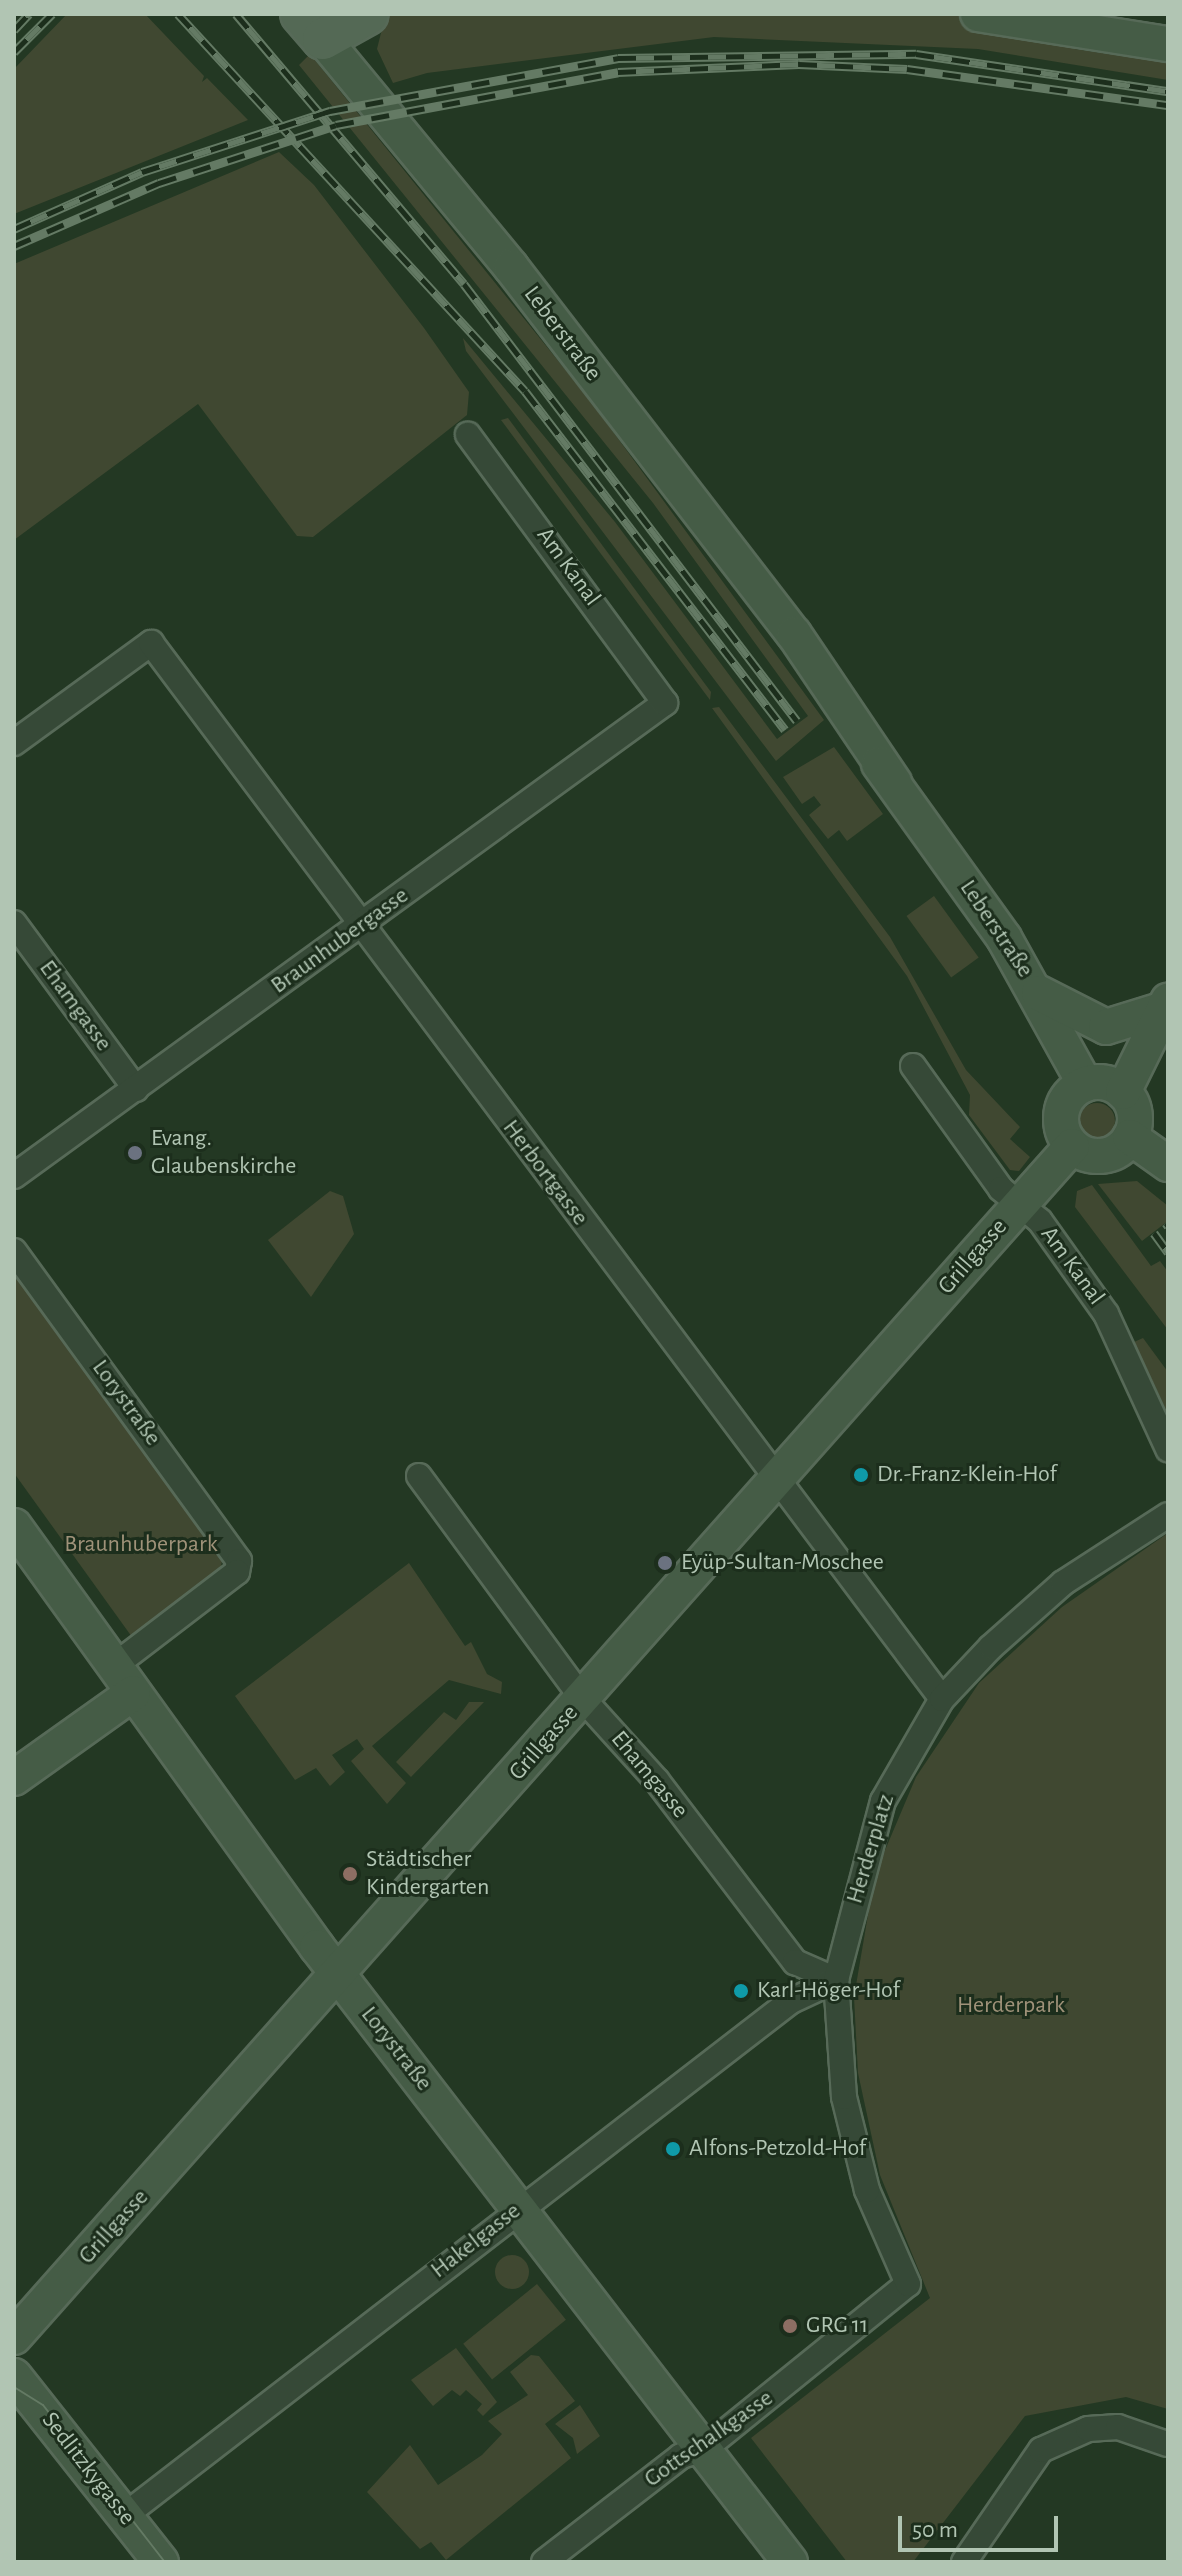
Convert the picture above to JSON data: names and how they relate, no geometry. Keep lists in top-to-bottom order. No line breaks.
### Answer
{"streets":{"main road":["Leberstraße","Grillgasse","Lorystraße","Sedlitzkygasse"],"street":["Am Kanal","Braunhubergasse","Ehamgasse","Herbortgasse","Herderplatz","Hakelgasse","Gottschalkgasse"]},"crossings":[["Leberstraße","Grillgasse"],["Am Kanal","Braunhubergasse"],["Am Kanal","Grillgasse"],["Braunhubergasse","Ehamgasse"],["Braunhubergasse","Herbortgasse"],["Ehamgasse","Grillgasse"],["Ehamgasse","Herderplatz"],["Ehamgasse","Hakelgasse"],["Herbortgasse","Grillgasse"],["Herbortgasse","Herderplatz"],["Grillgasse","Lorystraße"],["Lorystraße","Hakelgasse"],["Lorystraße","Gottschalkgasse"],["Herderplatz","Hakelgasse"],["Herderplatz","Gottschalkgasse"],["Hakelgasse","Sedlitzkygasse"]],"parks":["Braunhuberpark","Herderpark"],"places":["Evang. Glaubenskirche","Dr.-Franz-Klein-Hof","Eyüp-Sultan-Moschee","Städtischer Kindergarten","Karl-Höger-Hof","Alfons-Petzold-Hof","GRG 11"],"scale_bar":"50 m"}
